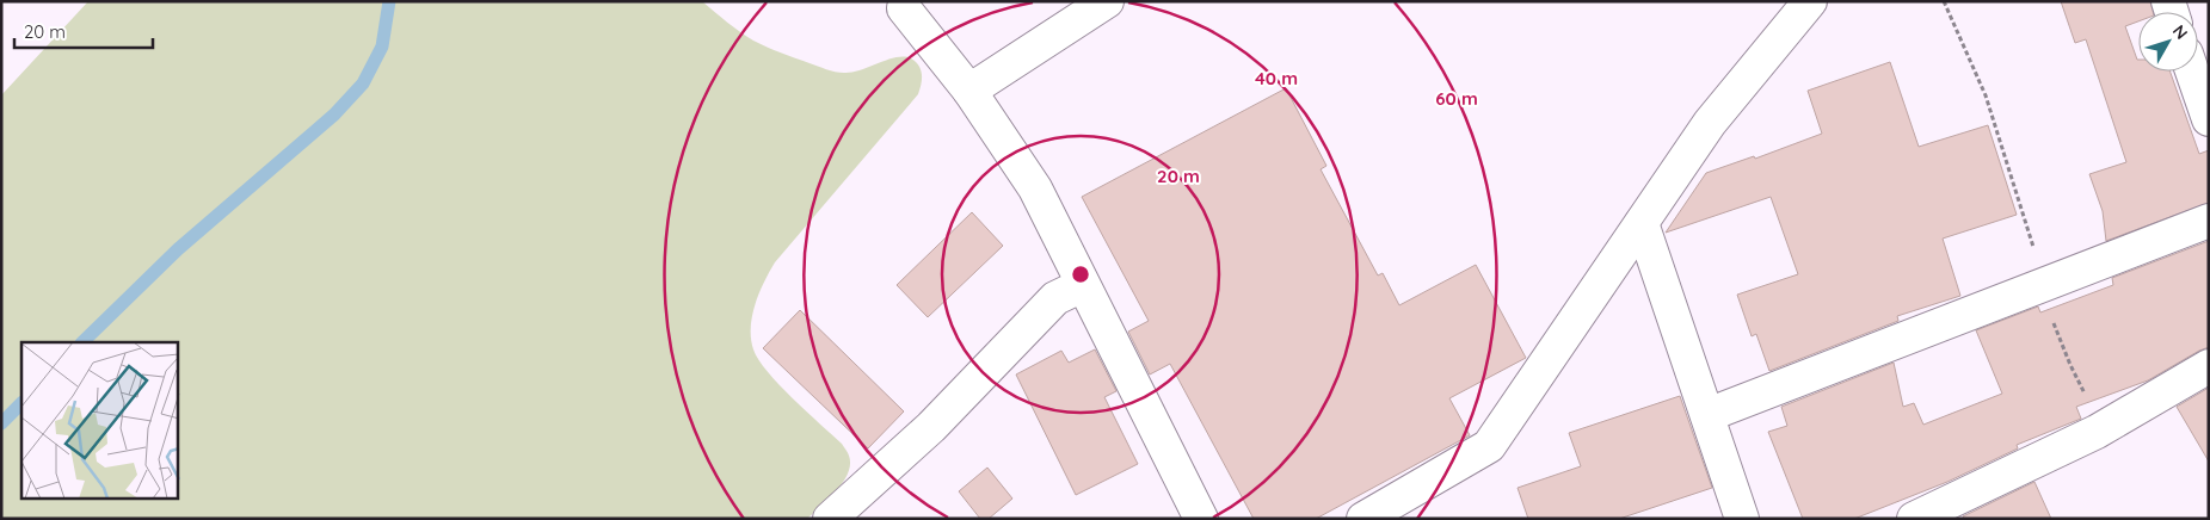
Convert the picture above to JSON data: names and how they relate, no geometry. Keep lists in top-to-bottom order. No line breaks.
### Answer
{"scale_bar":"20 m","north":"top right","rings":["40 m","60 m","20 m"]}
